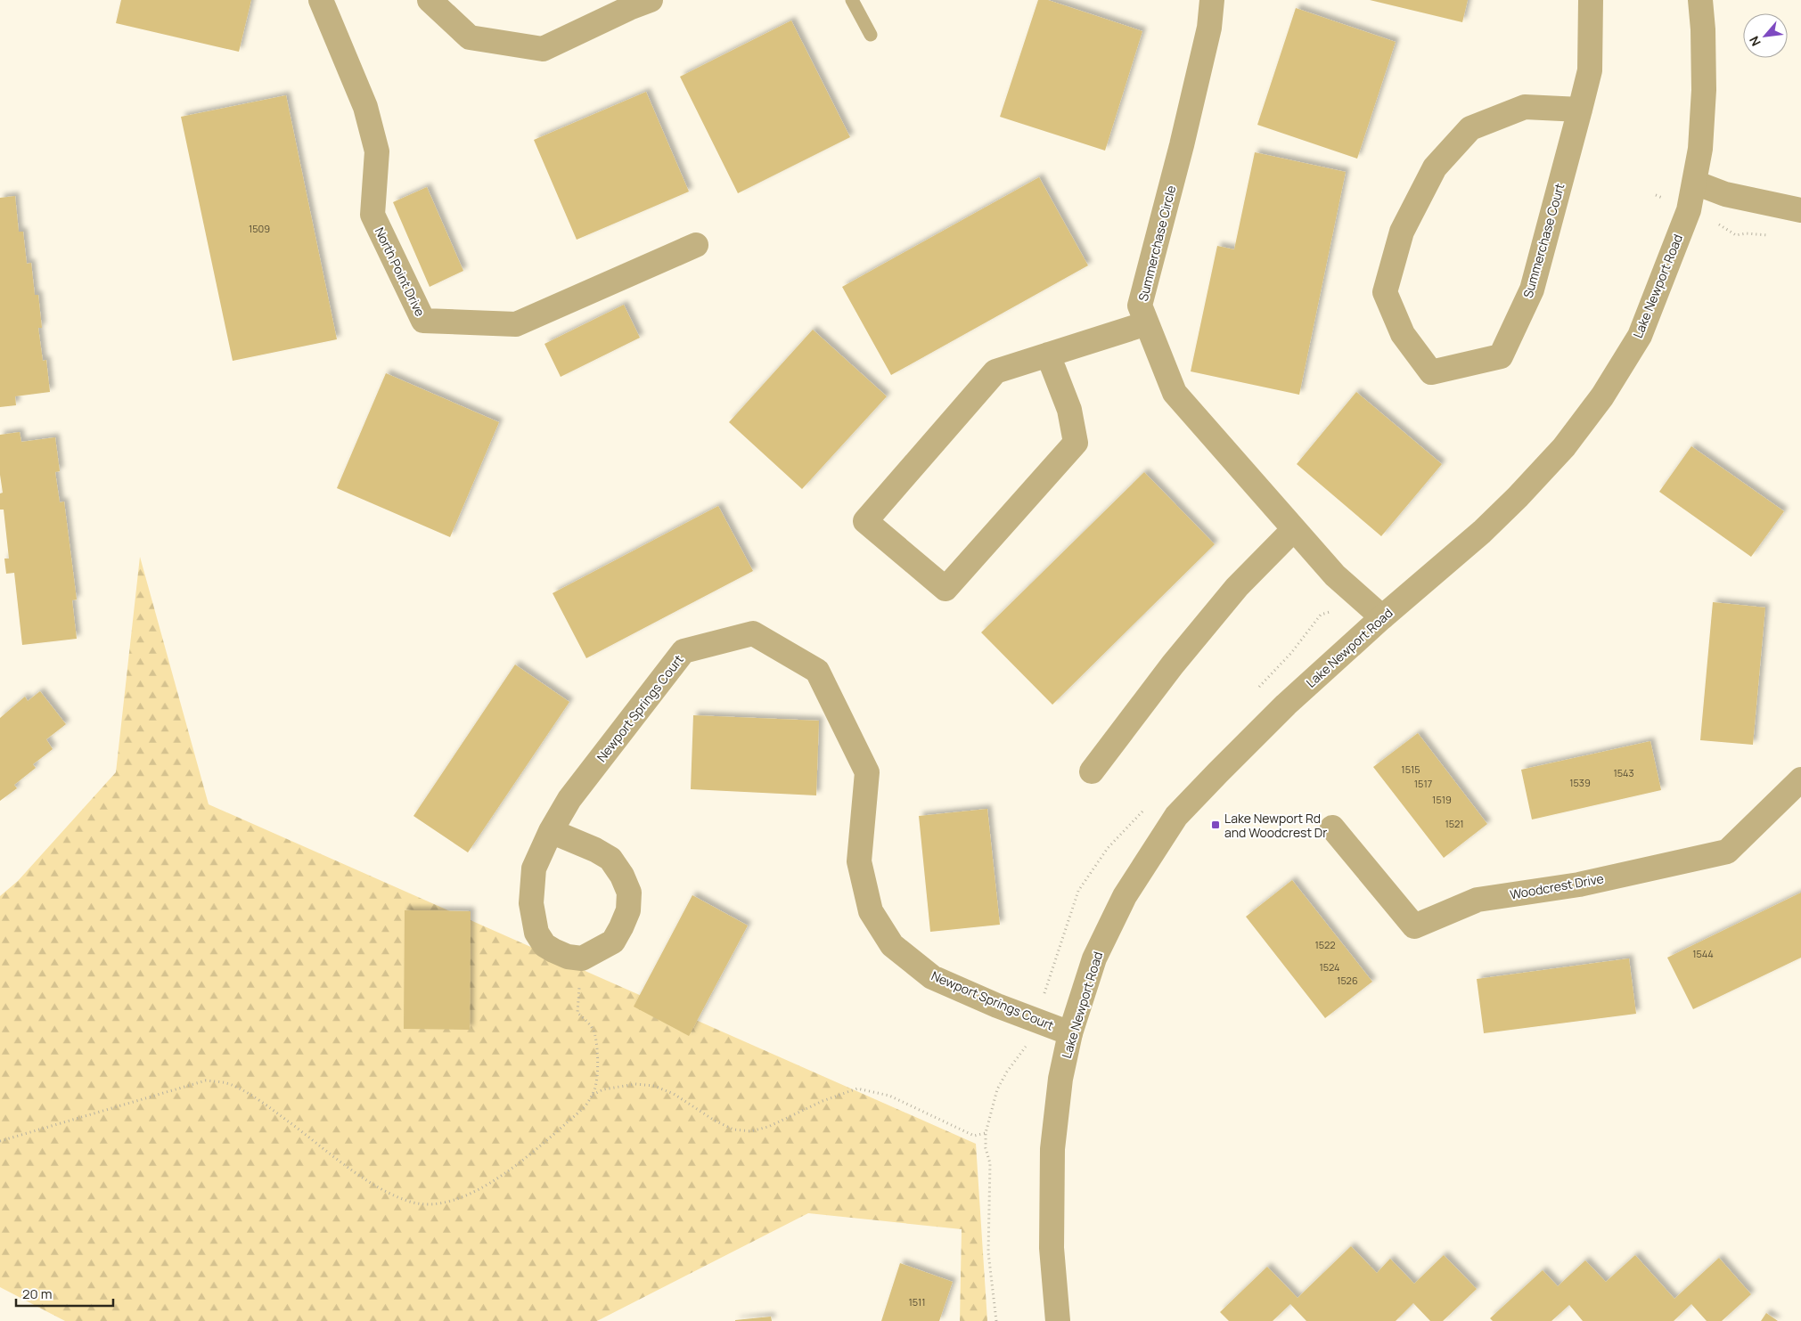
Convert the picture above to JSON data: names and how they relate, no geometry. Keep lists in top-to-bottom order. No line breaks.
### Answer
{"streets":{"street":["Summerchase Court","Summerchase Circle","North Point Drive","Lake Newport Road","Newport Springs Court","Woodcrest Drive"]},"crossings":[["Summerchase Circle","Lake Newport Road"],["Lake Newport Road","Newport Springs Court"]],"places":{"transit":["Lake Newport Rd and Woodcrest Dr"]},"house_numbers":["1509","1515","1543","1539","1517","1519","1521","1522","1544","1524","1526","1511"],"scale_bar":"20 m","north":"bottom left"}
